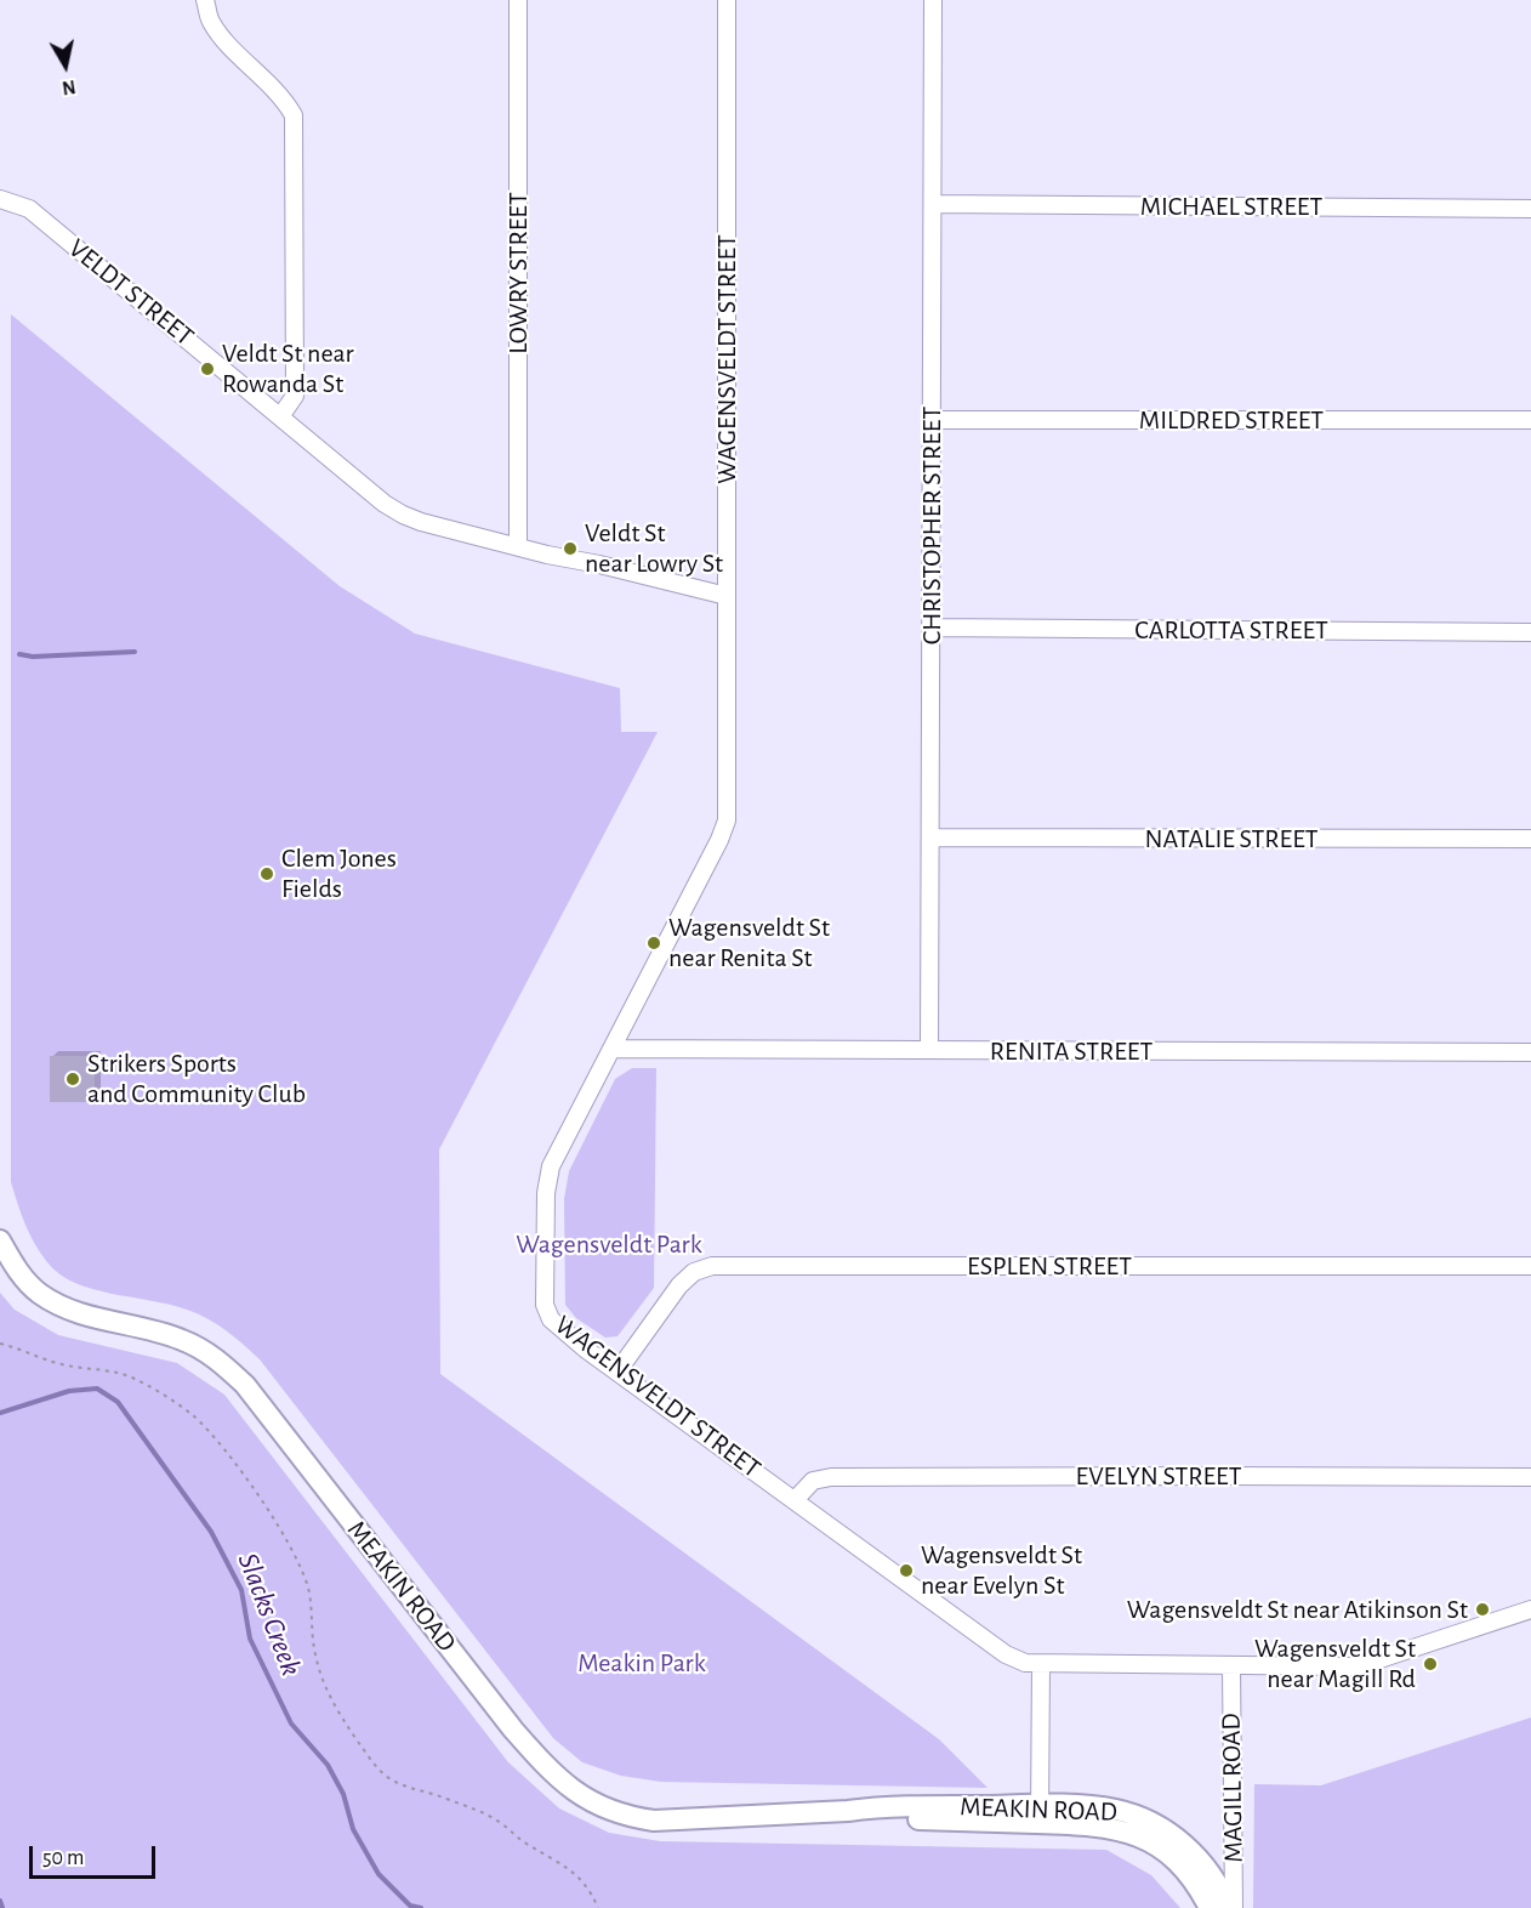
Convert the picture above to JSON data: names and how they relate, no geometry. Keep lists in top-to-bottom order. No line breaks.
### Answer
{"streets":{"street":["MICHAEL STREET","LOWRY STREET","VELDT STREET","WAGENSVELDT STREET","MILDRED STREET","CHRISTOPHER STREET","CARLOTTA STREET","NATALIE STREET","RENITA STREET","ESPLEN STREET","EVELYN STREET","MEAKIN ROAD","MAGILL ROAD"]},"crossings":[["MICHAEL STREET","CHRISTOPHER STREET"],["LOWRY STREET","VELDT STREET"],["VELDT STREET","WAGENSVELDT STREET"],["WAGENSVELDT STREET","RENITA STREET"],["WAGENSVELDT STREET","ESPLEN STREET"],["WAGENSVELDT STREET","EVELYN STREET"],["WAGENSVELDT STREET","MAGILL ROAD"],["MILDRED STREET","CHRISTOPHER STREET"],["CHRISTOPHER STREET","CARLOTTA STREET"],["CHRISTOPHER STREET","NATALIE STREET"],["CHRISTOPHER STREET","RENITA STREET"]],"water":["Slacks Creek"],"parks":["Wagensveldt Park","Meakin Park"],"places":["Veldt St near Rowanda St","Veldt St near Lowry St","Clem Jones Fields","Wagensveldt St near Renita St","Strikers Sports and Community Club","Wagensveldt St near Evelyn St","Wagensveldt St near Atikinson St","Wagensveldt St near Magill Rd"],"scale_bar":"50 m","north":"bottom"}
